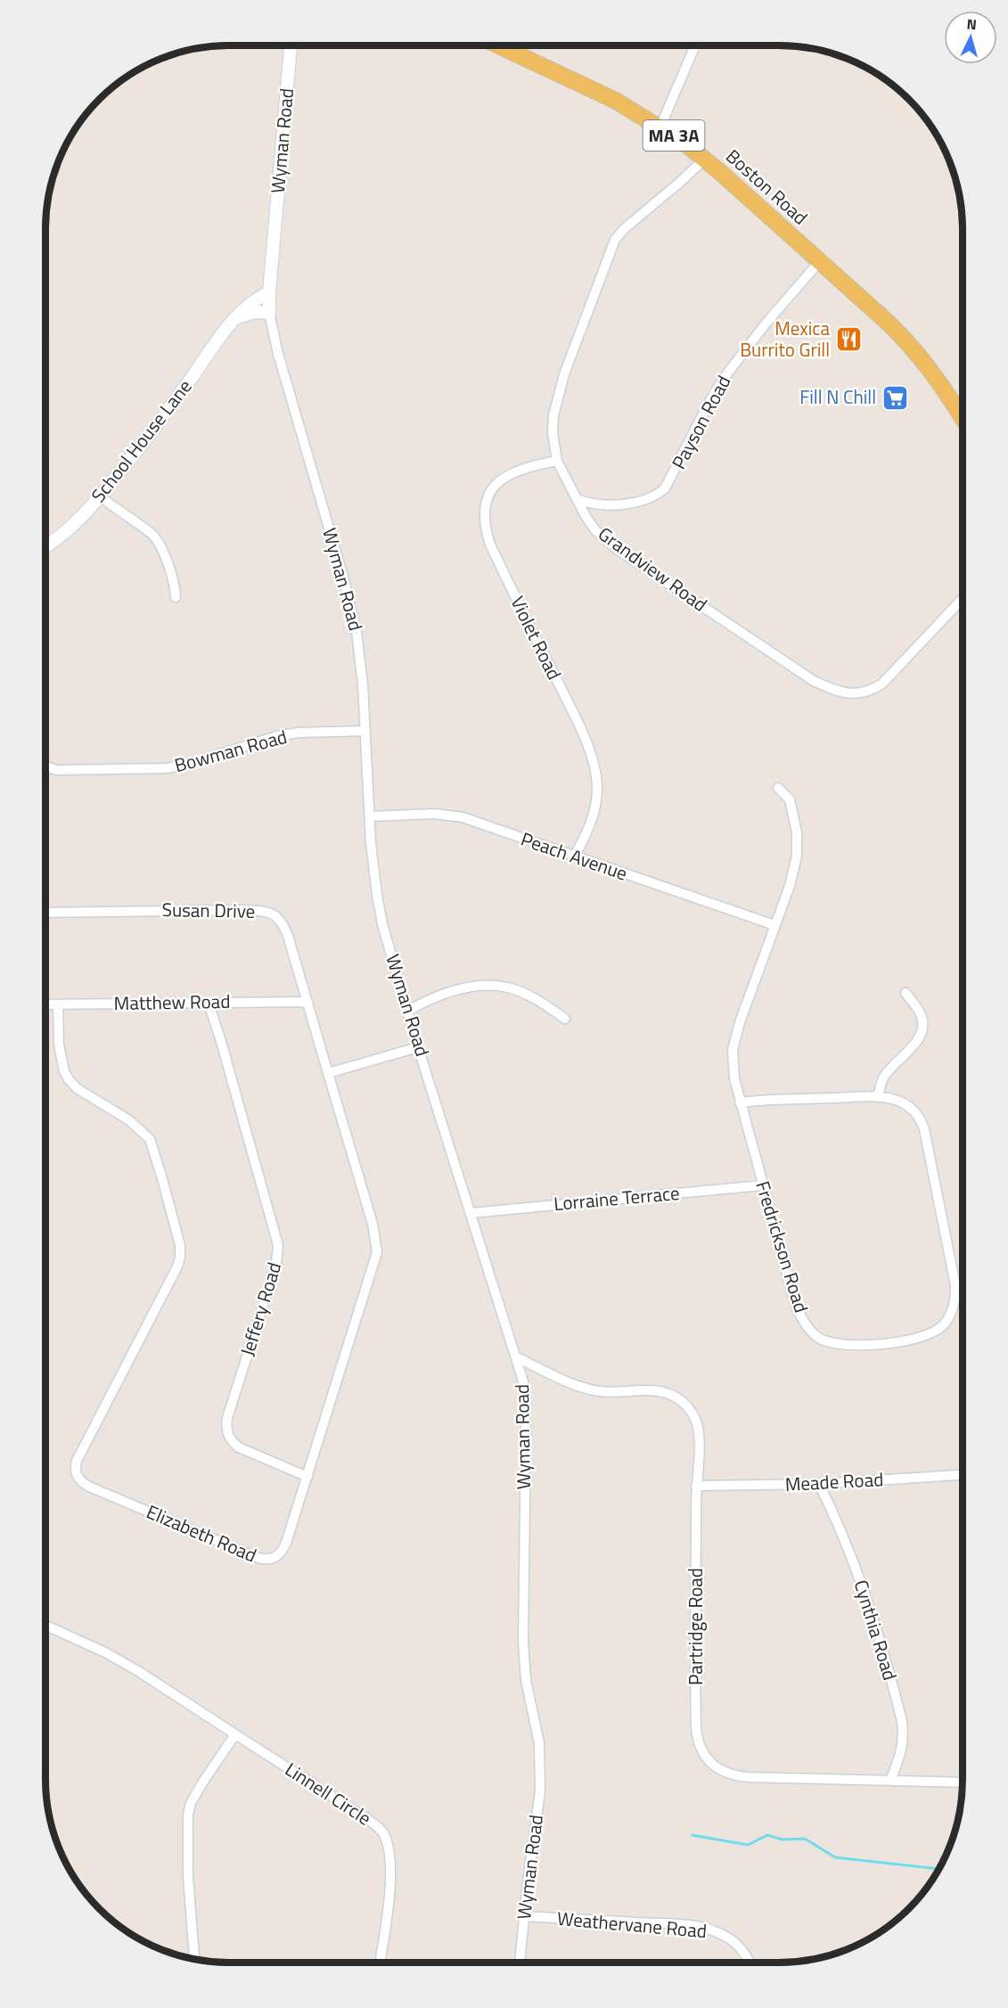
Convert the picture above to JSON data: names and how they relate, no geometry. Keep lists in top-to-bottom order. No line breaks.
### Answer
{"streets":{"main road":["MA 3A","Boston Road"],"street":["Wyman Road","Payson Road","School House Lane","Grandview Road","Violet Road","Bowman Road","Peach Avenue","Susan Drive","Matthew Road","Lorraine Terrace","Fredrickson Road","Jeffery Road","Meade Road","Elizabeth Road","Partridge Road","Cynthia Road","Linnell Circle","Weathervane Road"]},"crossings":[["Wyman Road","School House Lane"],["Wyman Road","Bowman Road"],["Wyman Road","Peach Avenue"],["Wyman Road","Lorraine Terrace"],["Wyman Road","Partridge Road"],["Wyman Road","Weathervane Road"],["Boston Road","Payson Road"],["Boston Road","Grandview Road"],["Payson Road","Grandview Road"],["Grandview Road","Violet Road"],["Violet Road","Peach Avenue"],["Peach Avenue","Fredrickson Road"],["Susan Drive","Matthew Road"],["Susan Drive","Elizabeth Road"],["Matthew Road","Jeffery Road"],["Matthew Road","Elizabeth Road"],["Lorraine Terrace","Fredrickson Road"],["Jeffery Road","Elizabeth Road"],["Meade Road","Partridge Road"],["Meade Road","Cynthia Road"],["Partridge Road","Cynthia Road"]],"places":{"restaurant":["Mexica Burrito Grill"],"supermarket":["Fill N Chill"]},"north":"top"}
